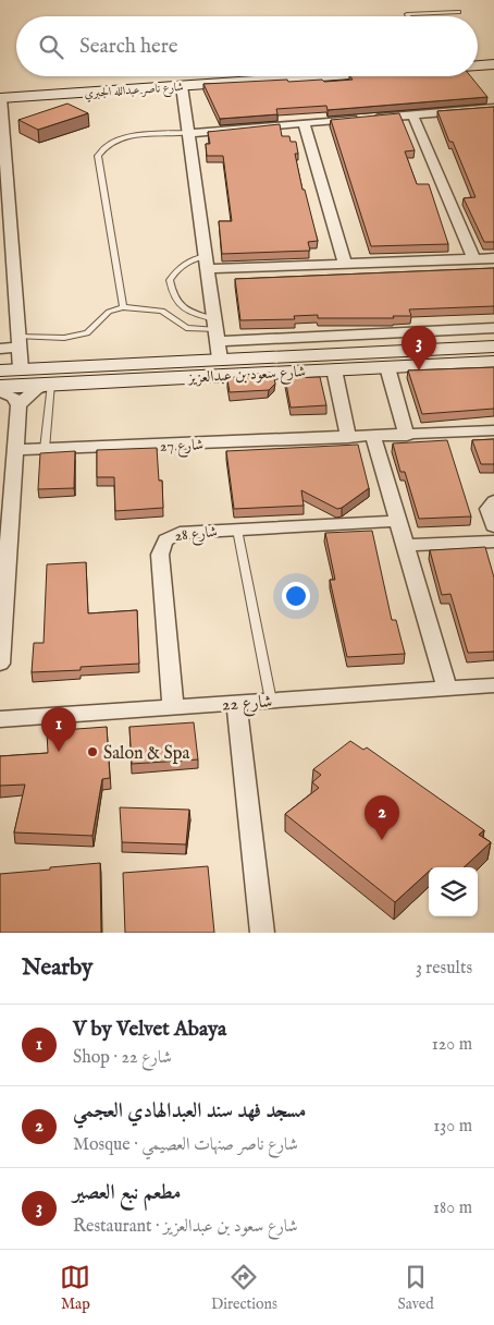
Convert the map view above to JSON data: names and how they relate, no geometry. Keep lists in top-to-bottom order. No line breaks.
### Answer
{"streets":{"main road":["شارع ناصر عبدالله الجبري","شارع سعود بن عبدالعزيز"],"street":["شارع 27","شارع 28","شارع 22"]},"crossings":[["شارع 28","شارع 22"]],"places":["Salon & Spa"],"page":{"search":"Search here","pins":["3","1","2"],"heading":["Nearby","3 results"],"list":[{"mark":"1","name":"V by Velvet Abaya","note":"Shop · شارع 22","value":"120 m"},{"mark":"2","name":"مسجد فهد سند العبدالهادي العجمي","note":"Mosque · شارع ناصر صنهات العصيمي","value":"130 m"},{"mark":"3","name":"مطعم نبع العصير","note":"Restaurant · شارع سعود بن عبدالعزيز","value":"180 m"}],"nav":["Map","Directions","Saved"]}}
